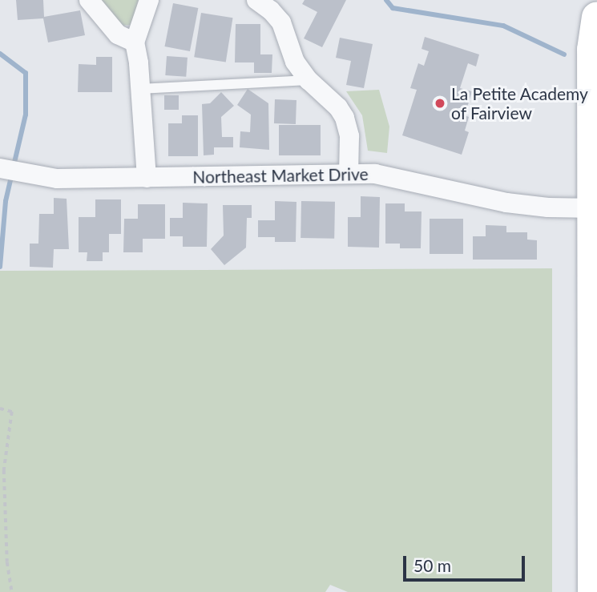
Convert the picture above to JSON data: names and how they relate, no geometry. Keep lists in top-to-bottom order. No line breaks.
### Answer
{"streets":{"street":["Northeast Market Drive"]},"places":["La Petite Academy of Fairview"],"scale_bar":"50 m"}
